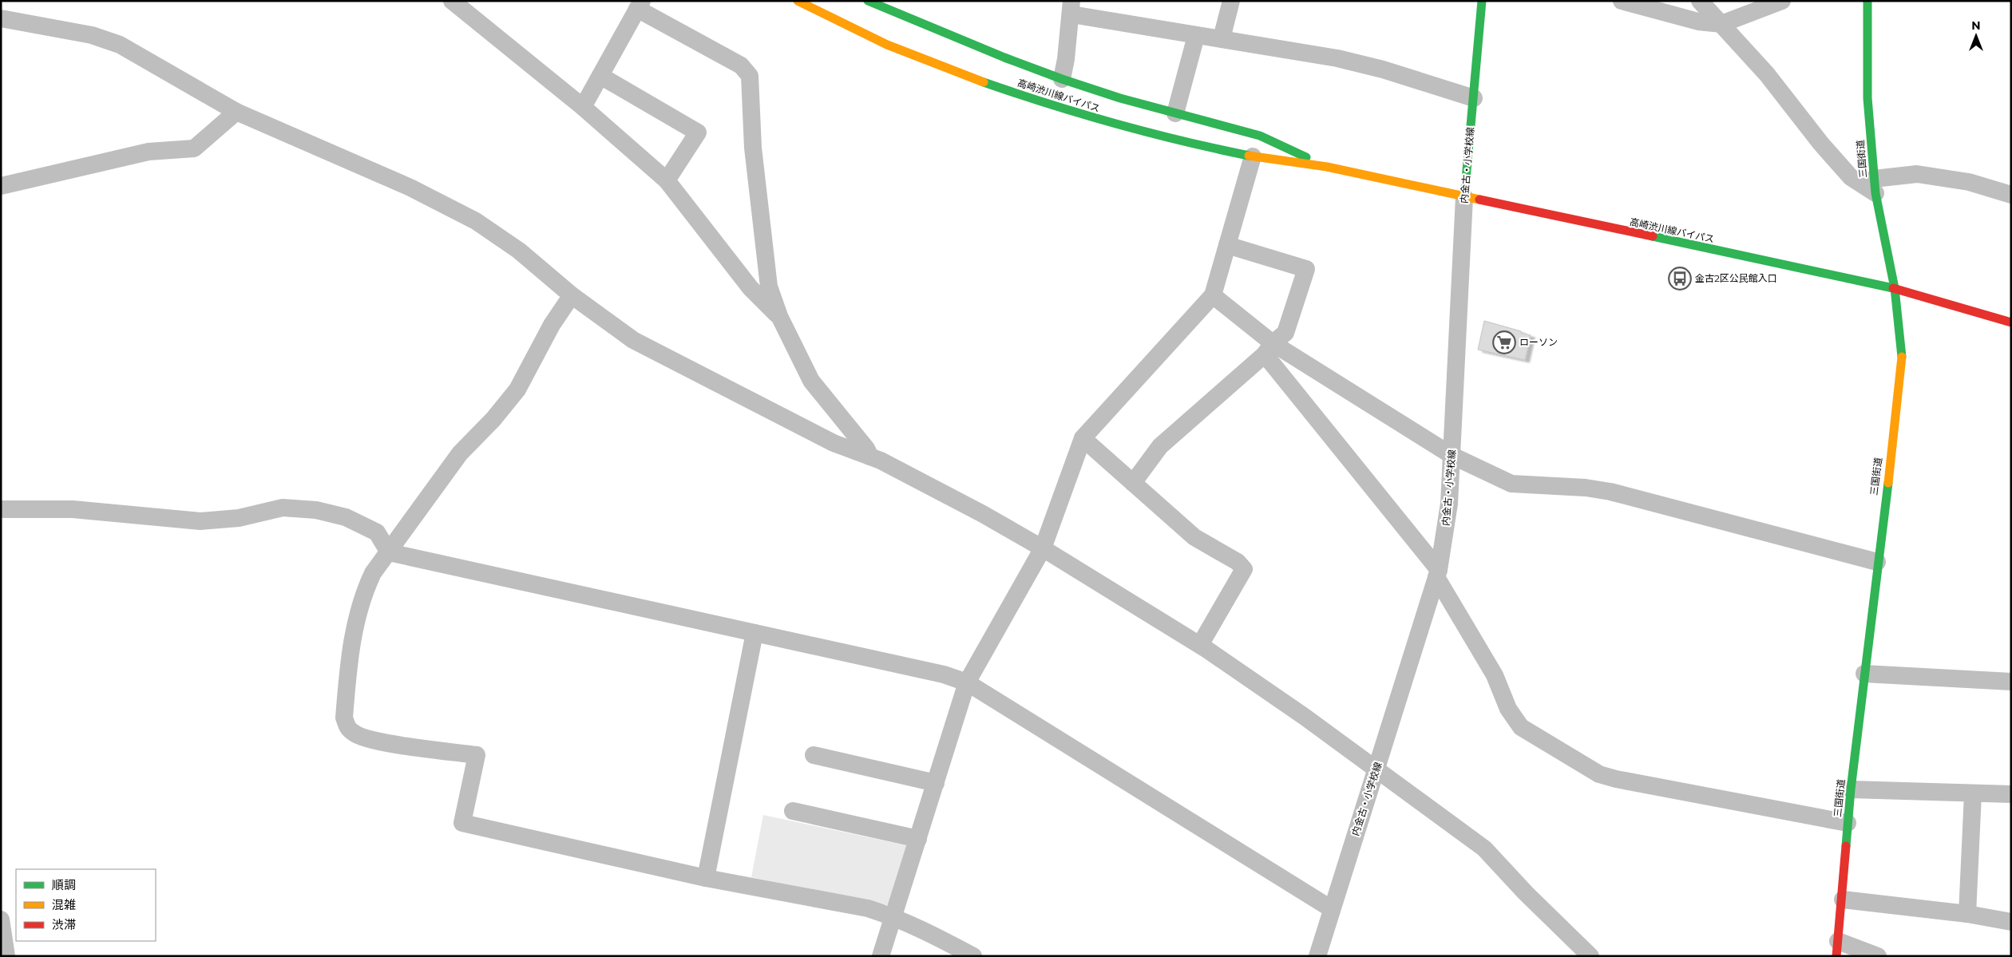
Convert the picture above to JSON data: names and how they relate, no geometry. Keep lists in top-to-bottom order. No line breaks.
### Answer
{"streets":{"main road":["高崎渋川線バイパス","三国街道","内金古・小学校線"]},"crossings":[["高崎渋川線バイパス","三国街道"],["高崎渋川線バイパス","内金古・小学校線"]],"places":{"bus stop":["金古2区公民館入口"],"supermarket":["ローソン"]},"legend":["順調","混雑","渋滞"],"north":"top"}
